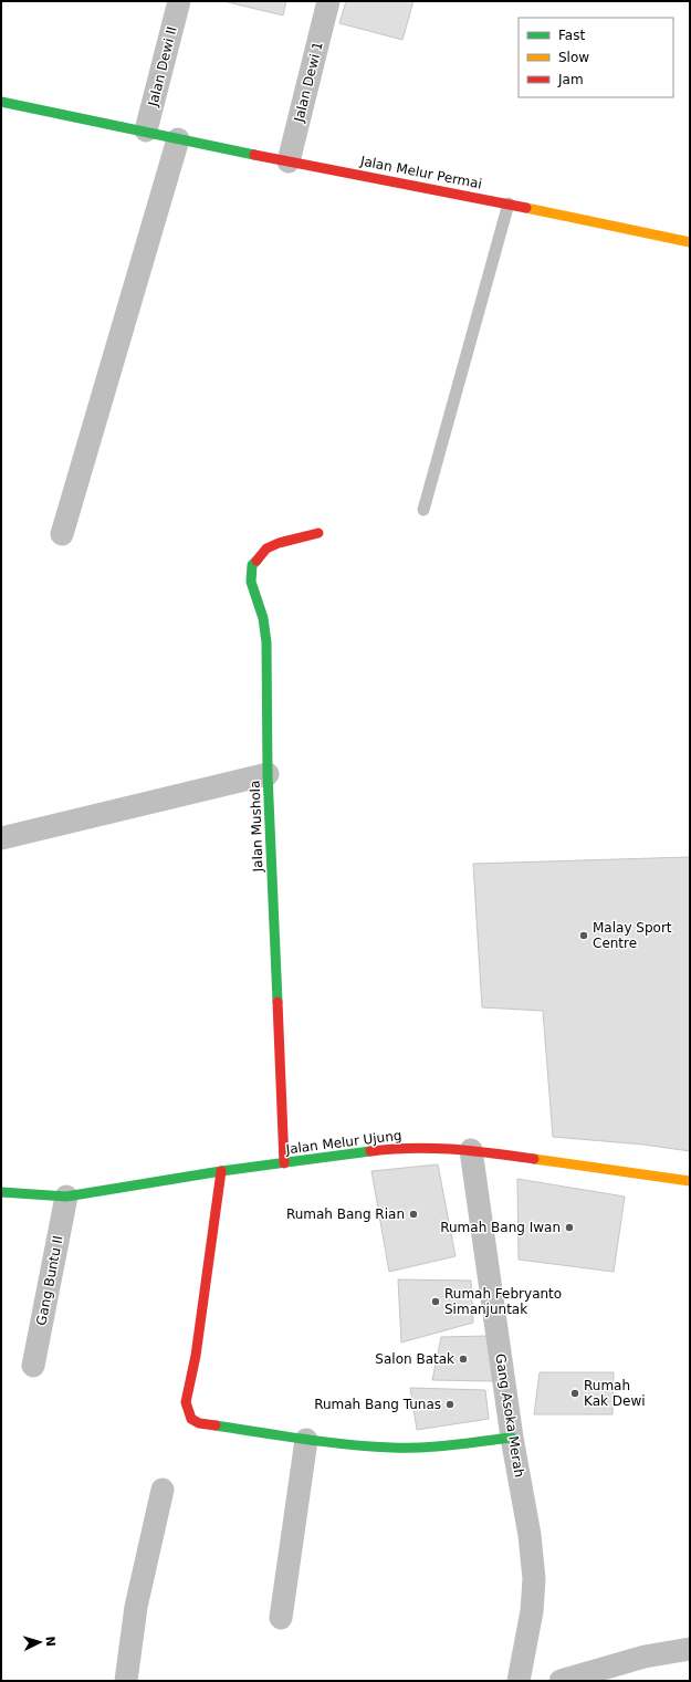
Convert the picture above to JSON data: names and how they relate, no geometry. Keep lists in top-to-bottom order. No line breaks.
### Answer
{"streets":{"street":["Jalan Dewi II","Jalan Dewi 1","Jalan Melur Permai","Jalan Mushola","Jalan Melur Ujung","Gang Buntu II","Gang Asoka Merah"]},"crossings":[["Jalan Dewi II","Jalan Melur Permai"],["Jalan Dewi 1","Jalan Melur Permai"],["Jalan Mushola","Jalan Melur Ujung"],["Jalan Melur Ujung","Gang Buntu II"],["Jalan Melur Ujung","Gang Asoka Merah"]],"places":["Malay Sport Centre","Rumah Bang Rian","Rumah Bang Iwan","Rumah Febryanto Simanjuntak","Salon Batak","Rumah Kak Dewi","Rumah Bang Tunas"],"legend":["Fast","Slow","Jam"],"north":"right"}
